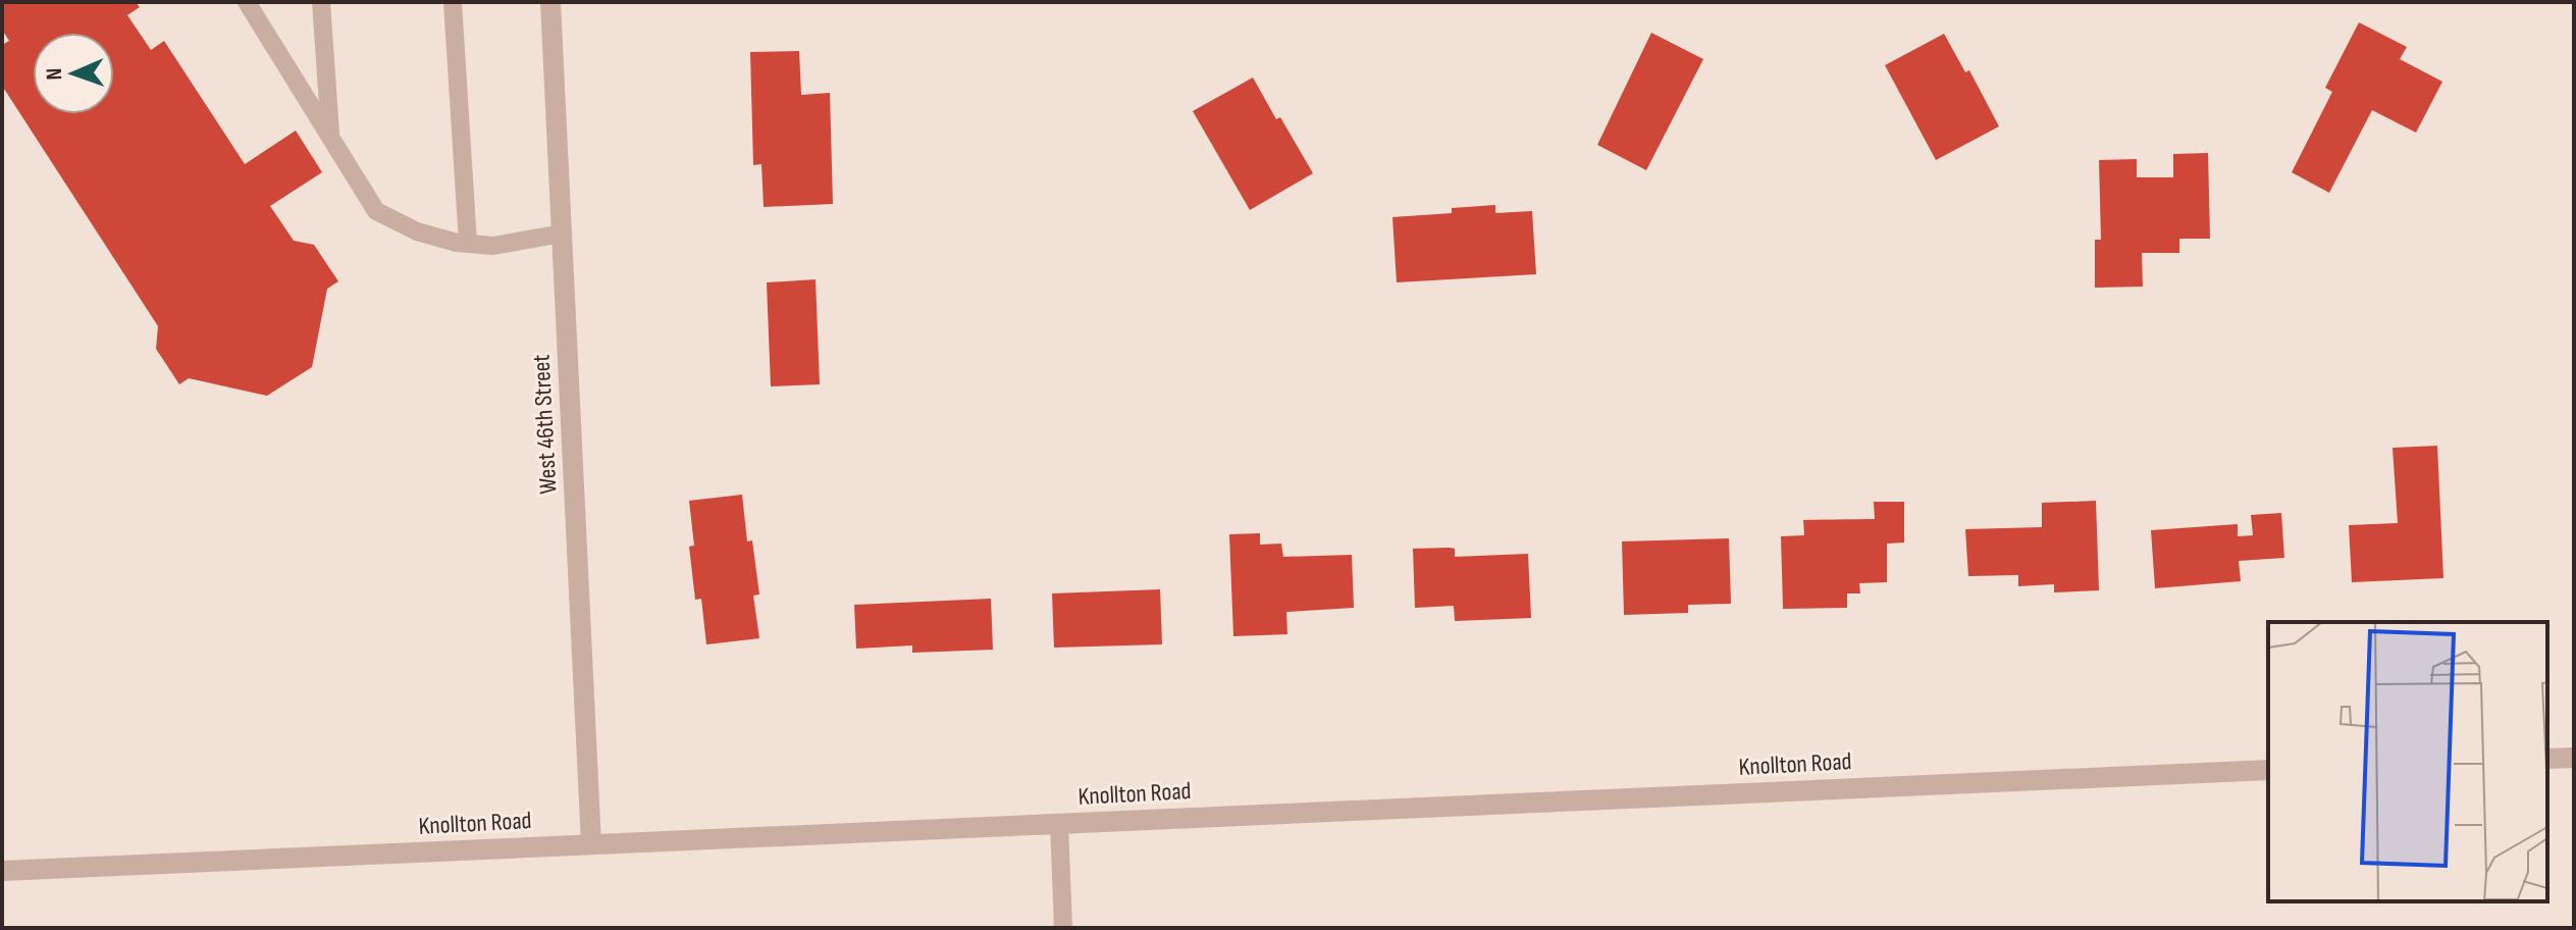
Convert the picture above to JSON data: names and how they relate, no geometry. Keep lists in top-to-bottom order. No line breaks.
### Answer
{"streets":{"street":["West 46th Street","Knollton Road"]},"crossings":[["West 46th Street","Knollton Road"]],"north":"left"}
